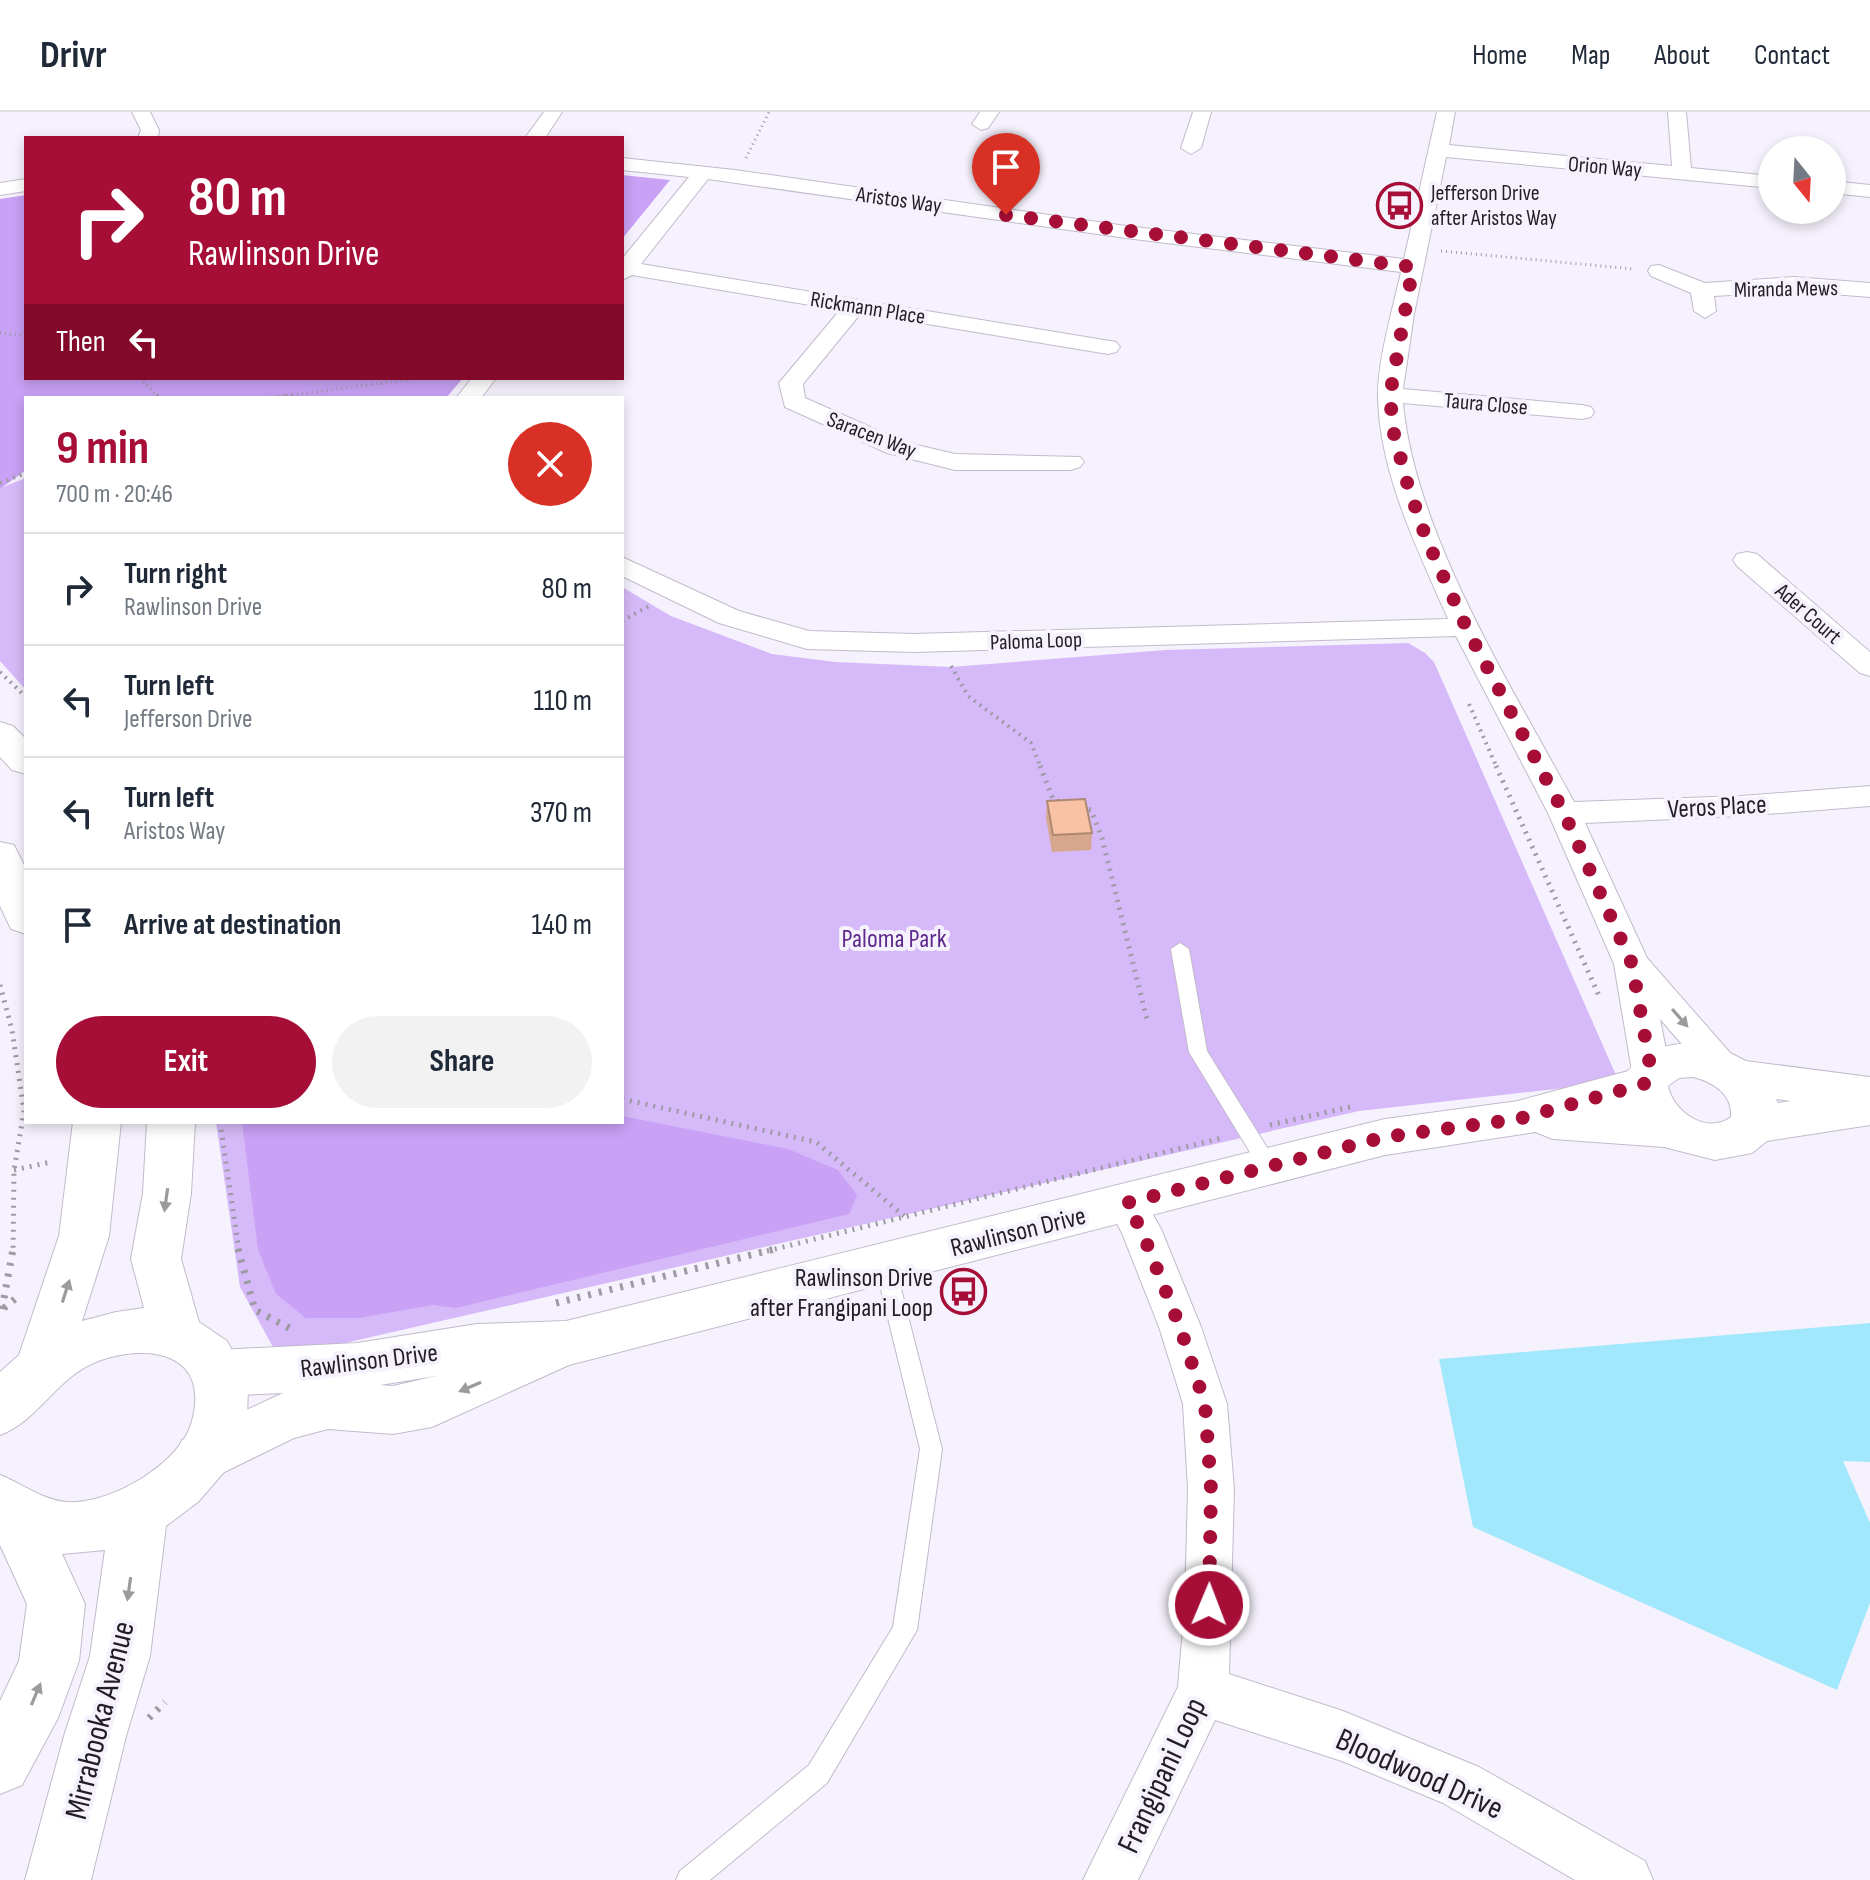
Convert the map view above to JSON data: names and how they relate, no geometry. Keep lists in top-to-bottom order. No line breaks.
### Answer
{"streets":{"street":["Orion Way","Aristos Way","Miranda Mews","Rickmann Place","Taura Close","Saracen Way","Ader Court","Paloma Loop","Veros Place","Rawlinson Drive","Mirrabooka Avenue","Bloodwood Drive","Frangipani Loop"]},"crossings":[["Rickmann Place","Saracen Way"],["Rawlinson Drive","Frangipani Loop"],["Bloodwood Drive","Frangipani Loop"]],"parks":["Paloma Park"],"places":{"bus stop":["Jefferson Drive after Aristos Way","Rawlinson Drive after Frangipani Loop"]},"north":"bottom","page":{"header":"Drivr","nav":["Home","Map","About","Contact"],"turn":["80 m","Rawlinson Drive"],"then":"Then","heading":["9 min","700 m · 20:46"],"list":[{"name":"Turn right","note":"Rawlinson Drive","value":"80 m"},{"name":"Turn left","note":"Jefferson Drive","value":"110 m"},{"name":"Turn left","note":"Aristos Way","value":"370 m"},{"name":"Arrive at destination","value":"140 m"}],"buttons":["Exit","Share"]}}
